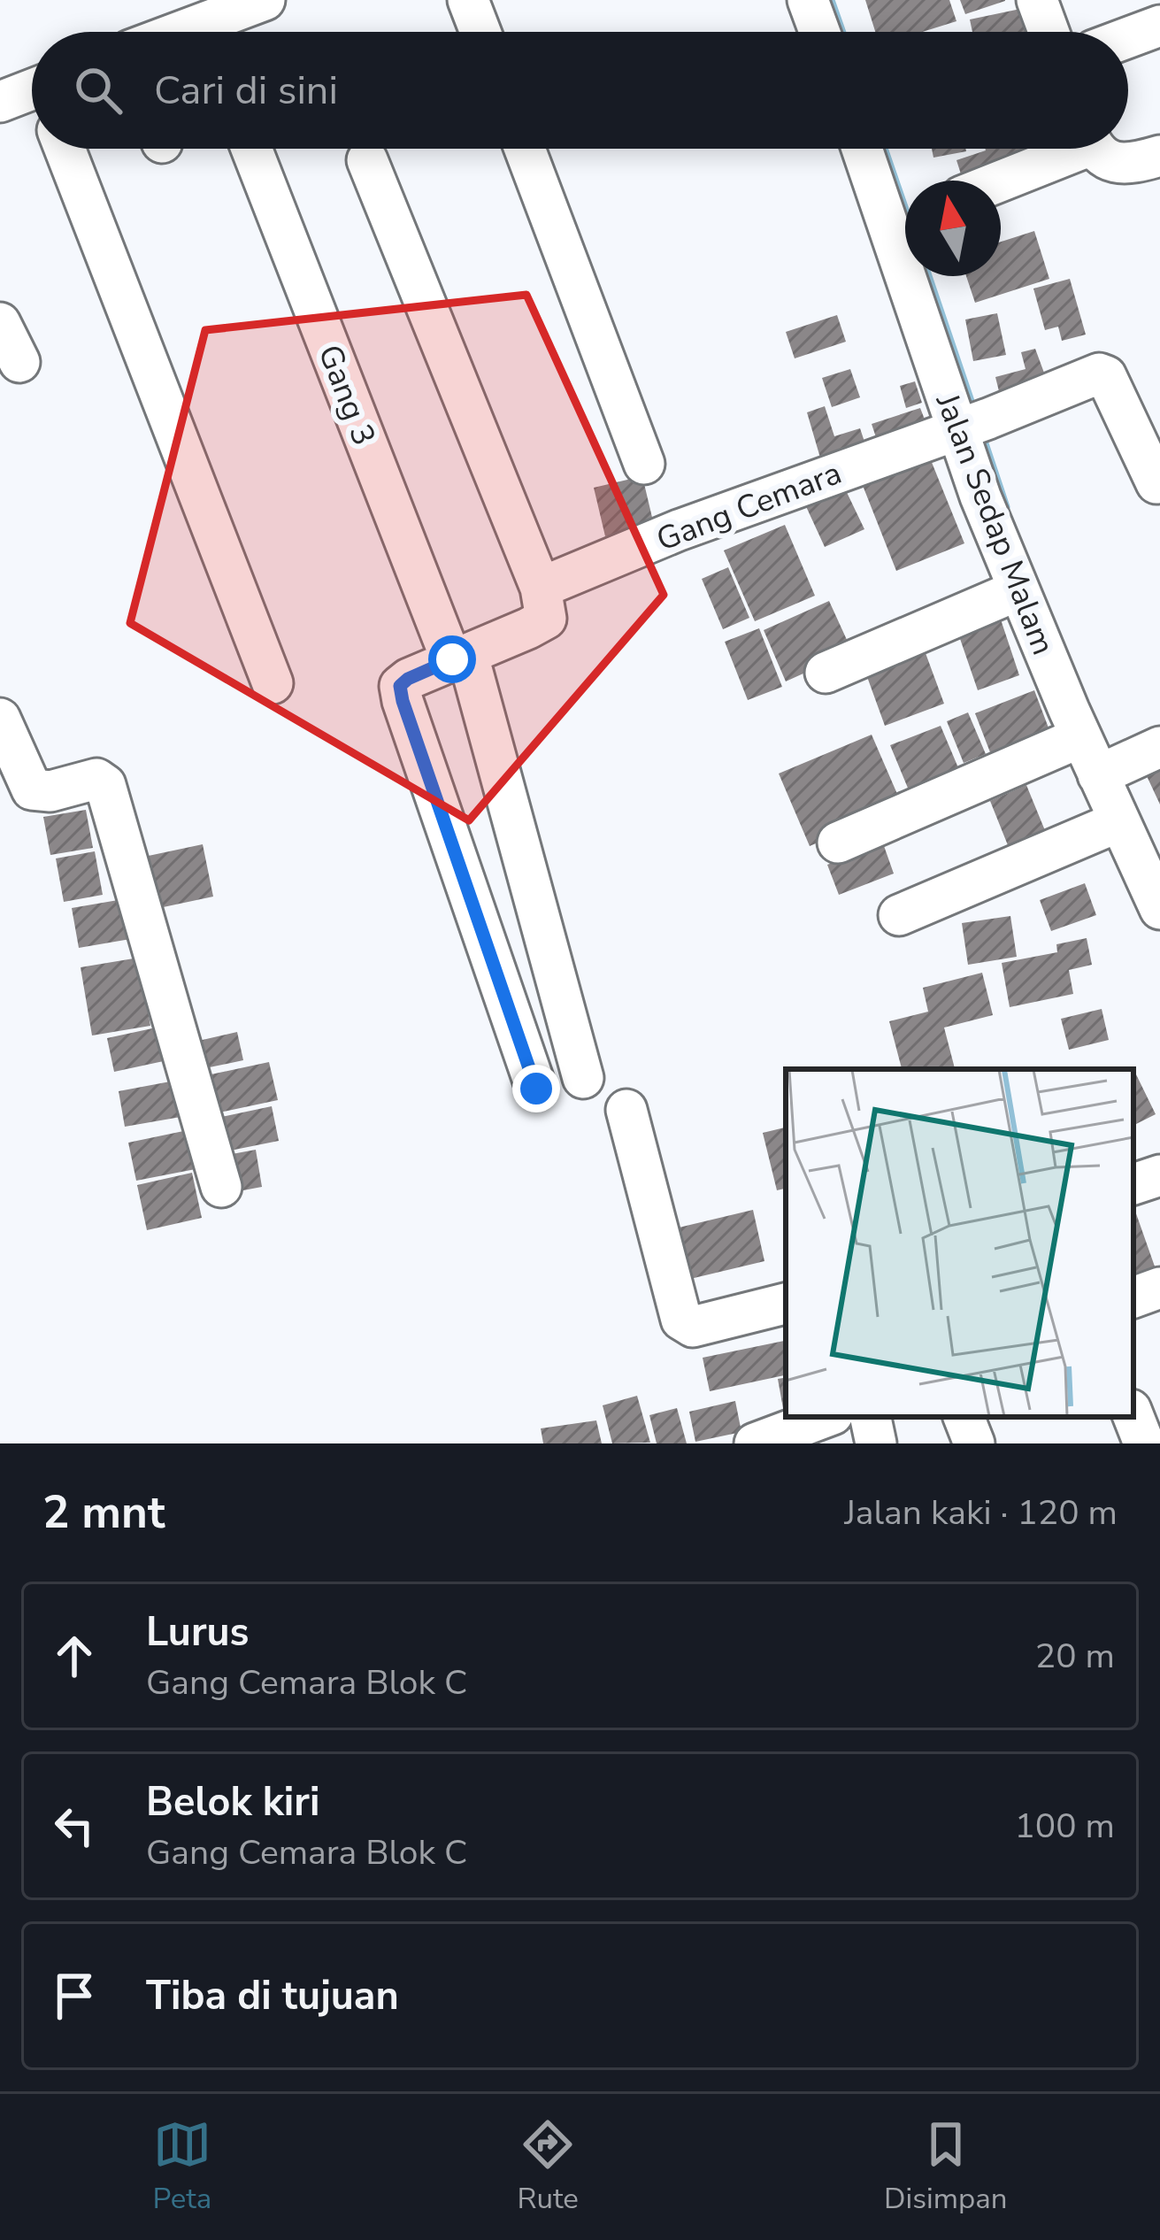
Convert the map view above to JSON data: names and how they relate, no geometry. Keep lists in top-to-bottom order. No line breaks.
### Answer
{"streets":{"street":["Gang 3","Gang Cemara","Jalan Sedap Malam"]},"crossings":[["Gang Cemara","Jalan Sedap Malam"]],"north":"top","page":{"search":"Cari di sini","heading":["2 mnt","Jalan kaki · 120 m"],"list":[["Lurus","Gang Cemara Blok C","20 m"],["Belok kiri","Gang Cemara Blok C","100 m"],"Tiba di tujuan"],"nav":["Peta","Rute","Disimpan"]}}
